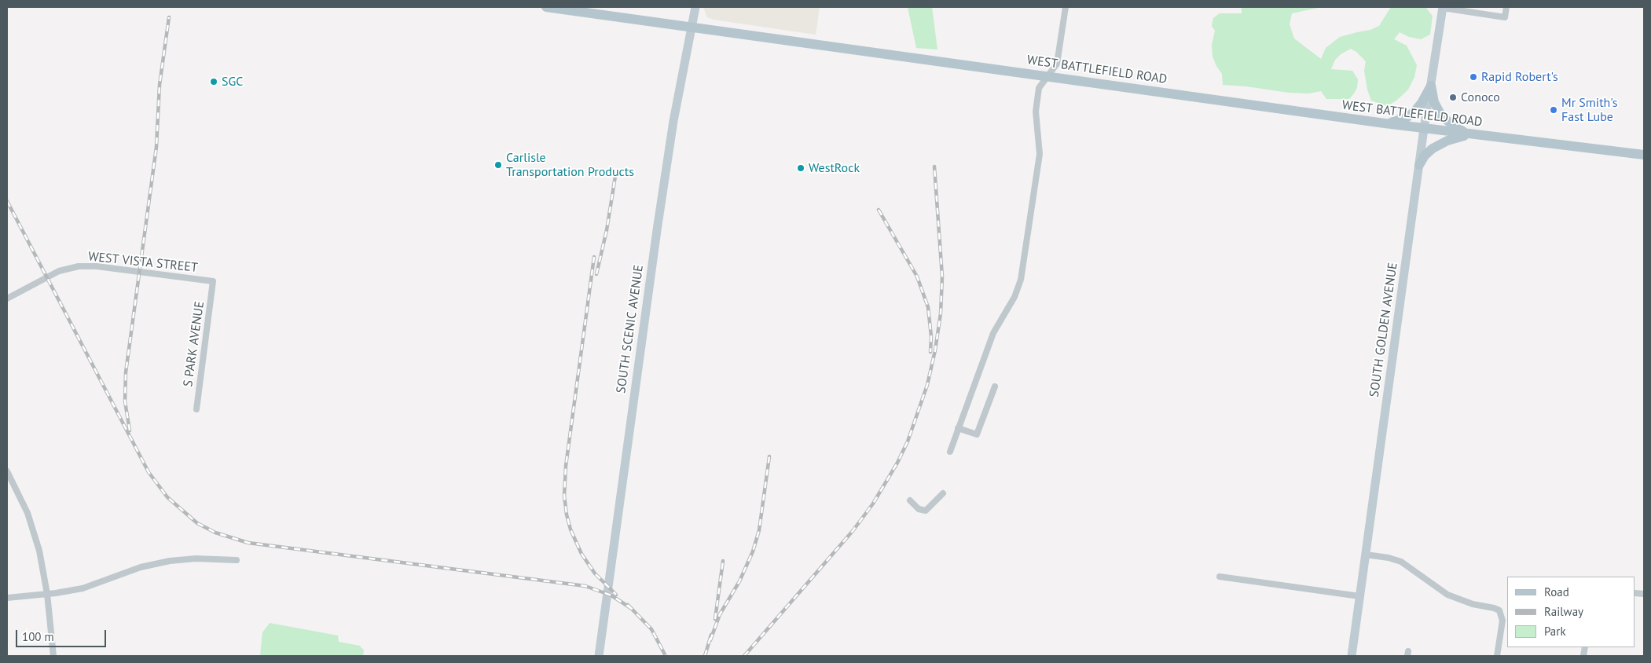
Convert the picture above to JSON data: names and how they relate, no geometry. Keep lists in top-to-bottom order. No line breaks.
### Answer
{"streets":{"main road":["WEST BATTLEFIELD ROAD"],"street":["WEST VISTA STREET","SOUTH SCENIC AVENUE","SOUTH GOLDEN AVENUE","S PARK AVENUE"]},"crossings":[["WEST BATTLEFIELD ROAD","SOUTH SCENIC AVENUE"],["WEST BATTLEFIELD ROAD","SOUTH GOLDEN AVENUE"],["WEST VISTA STREET","S PARK AVENUE"]],"places":["Rapid Robert's","SGC","Conoco","Mr Smith's Fast Lube","Carlisle Transportation Products","WestRock"],"legend":["Road","Railway","Park"],"scale_bar":"100 m"}
